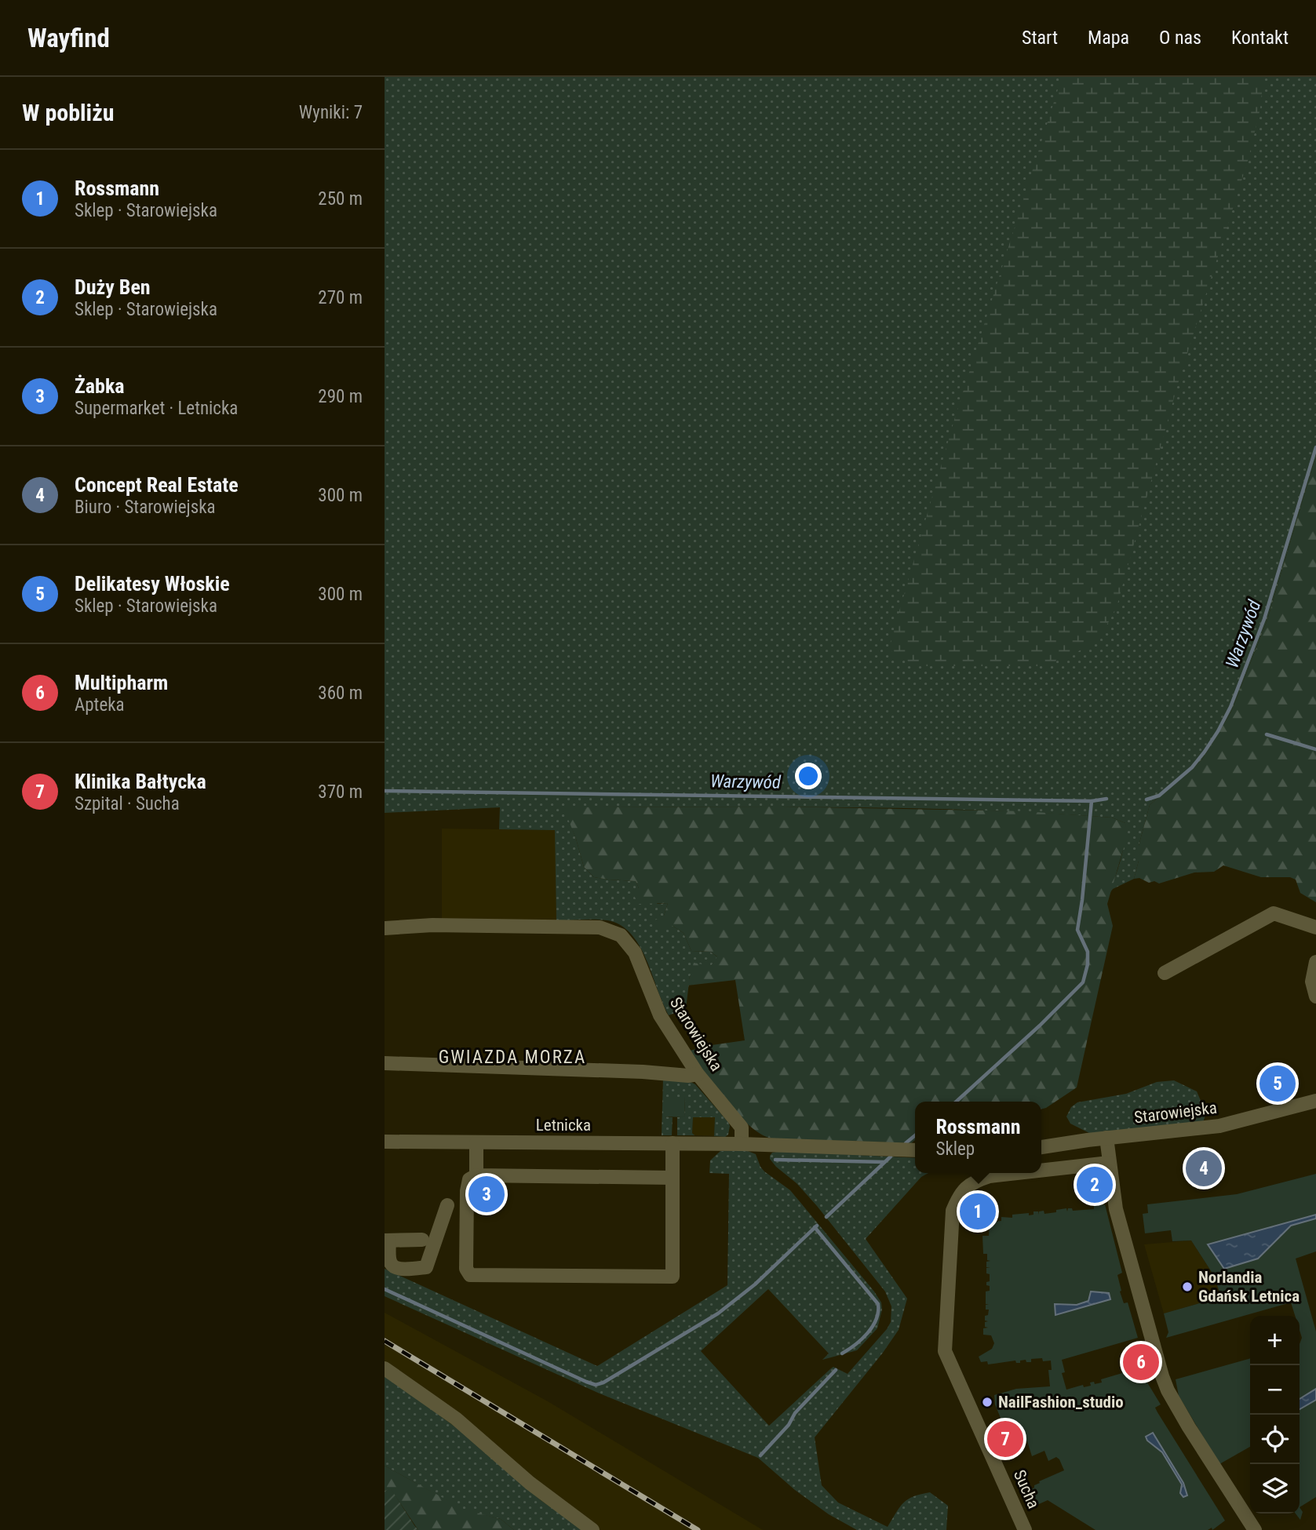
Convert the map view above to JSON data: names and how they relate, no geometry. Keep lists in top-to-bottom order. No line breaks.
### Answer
{"streets":{"street":["Starowiejska","Letnicka","Sucha"]},"crossings":[["Starowiejska","Letnicka"]],"districts":["GWIAZDA MORZA"],"water":["Warzywód"],"places":["Norlandia Gdańsk Letnica","NailFashion_studio"],"page":{"header":"Wayfind","nav":["Start","Mapa","O nas","Kontakt"],"heading":["W pobliżu","Wyniki: 7"],"list":[{"mark":"1","name":"Rossmann","note":"Sklep · Starowiejska","value":"250 m"},{"mark":"2","name":"Duży Ben","note":"Sklep · Starowiejska","value":"270 m"},{"mark":"3","name":"Żabka","note":"Supermarket · Letnicka","value":"290 m"},{"mark":"4","name":"Concept Real Estate","note":"Biuro · Starowiejska","value":"300 m"},{"mark":"5","name":"Delikatesy Włoskie","note":"Sklep · Starowiejska","value":"300 m"},{"mark":"6","name":"Multipharm","note":"Apteka","value":"360 m"},{"mark":"7","name":"Klinika Bałtycka","note":"Szpital · Sucha","value":"370 m"}],"pins":["5","4","2","3","1","6","7"],"popup":["Rossmann","Sklep"],"map_buttons":["+","−"]}}
